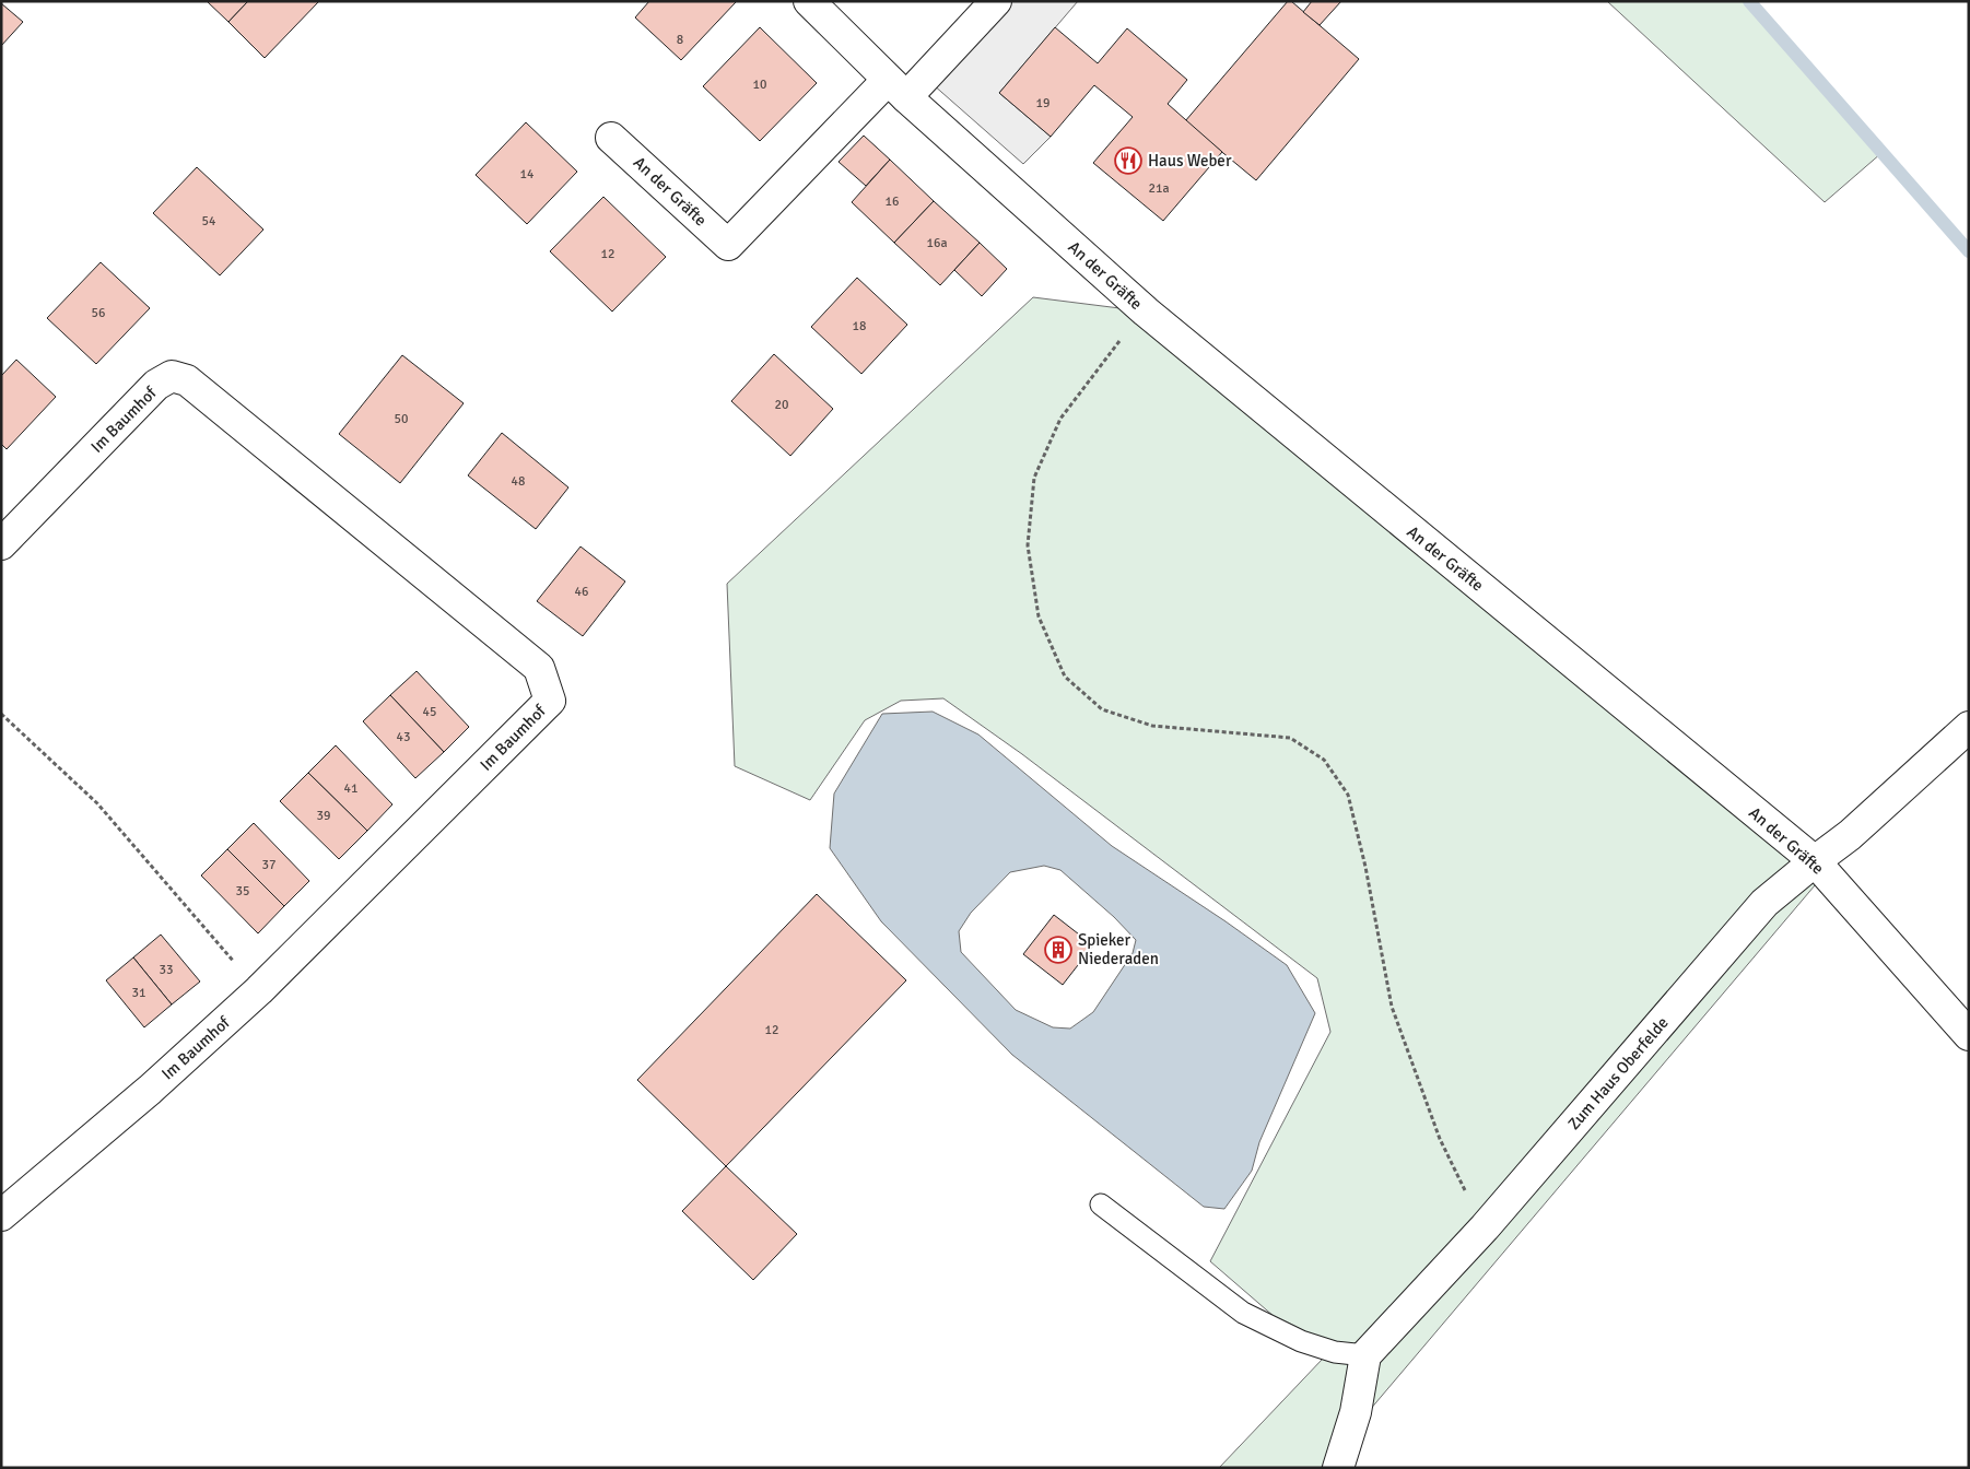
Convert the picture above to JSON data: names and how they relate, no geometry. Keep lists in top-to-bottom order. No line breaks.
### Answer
{"streets":{"street":["An der Gräfte","Im Baumhof","Zum Haus Oberfelde"]},"crossings":[["An der Gräfte","Zum Haus Oberfelde"]],"places":{"restaurant":["Haus Weber"],"building":["Spieker Niederaden"]},"house_numbers":["8","10","19","14","21a","16","54","16a","12","56","18","20","50","48","46","45","43","41","39","37","35","33","31","12"]}
